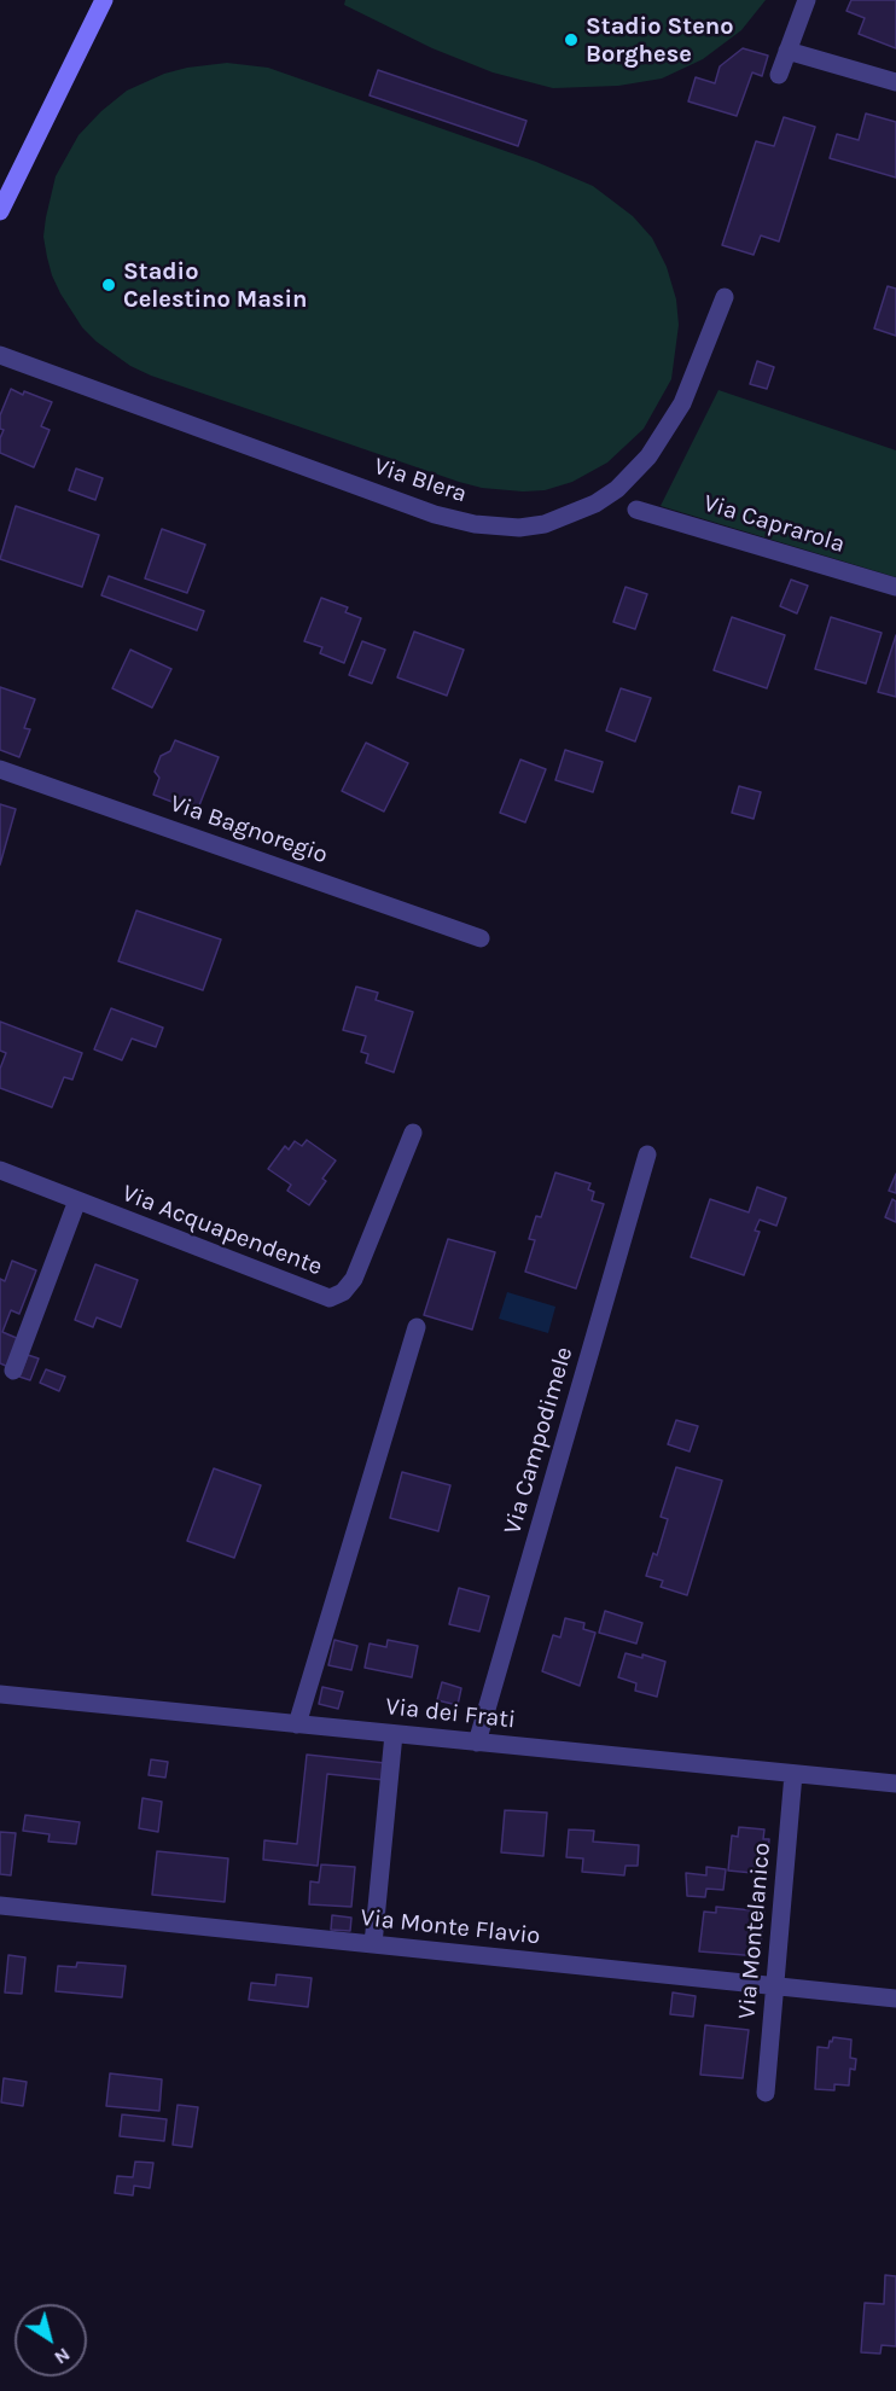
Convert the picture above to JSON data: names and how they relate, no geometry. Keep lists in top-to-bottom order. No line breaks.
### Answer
{"streets":{"street":["Via Blera","Via Caprarola","Via Bagnoregio","Via Acquapendente","Via Campodimele","Via dei Frati","Via Monte Flavio","Via Montelanico"]},"crossings":[["Via Campodimele","Via dei Frati"],["Via dei Frati","Via Montelanico"],["Via Monte Flavio","Via Montelanico"]],"places":["Stadio Steno Borghese","Stadio Celestino Masin"],"north":"bottom right"}
